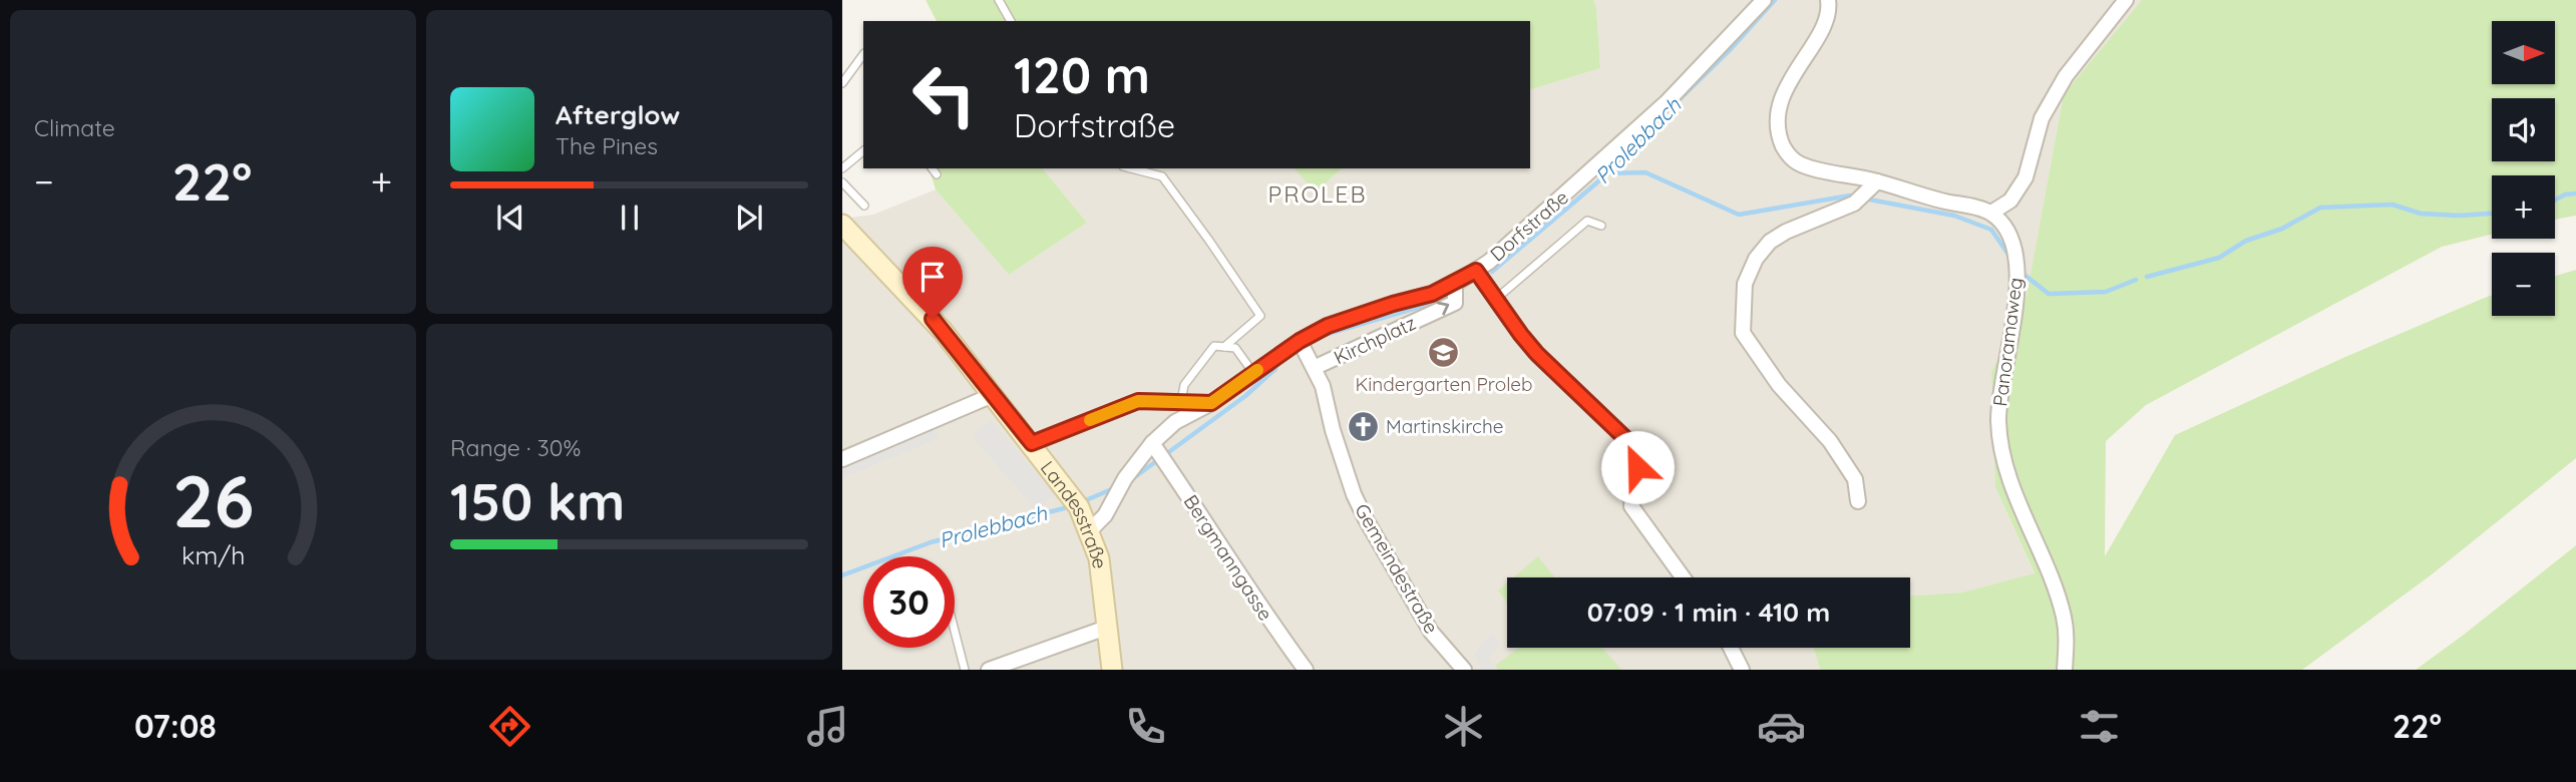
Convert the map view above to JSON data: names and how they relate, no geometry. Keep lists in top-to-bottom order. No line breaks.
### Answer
{"streets":{"main road":["Landesstraße"],"street":["Dorfstraße","Kirchplatz","Panoramaweg","Bergmanngasse","Gemeindestraße"]},"crossings":[["Dorfstraße","Kirchplatz"],["Dorfstraße","Landesstraße"],["Dorfstraße","Bergmanngasse"],["Dorfstraße","Gemeindestraße"],["Kirchplatz","Gemeindestraße"]],"one_way":["Kirchplatz"],"districts":["PROLEB"],"water":["Prolebbach"],"places":{"school or university":["Kindergarten Proleb"],"church":["Martinskirche"]},"north":"right","page":{"tile":["Climate",["Range · 30%","150 km"]],"map_buttons":["+","−"],"turn":["120 m","Dorfstraße"],"song":["Afterglow","The Pines"],"heat":["−","22°","+"],"limit":"30","trip":"07:09 · 1 min · 410 m","tabs":["07:08","22°"],"gauge":["26","km/h"]}}
